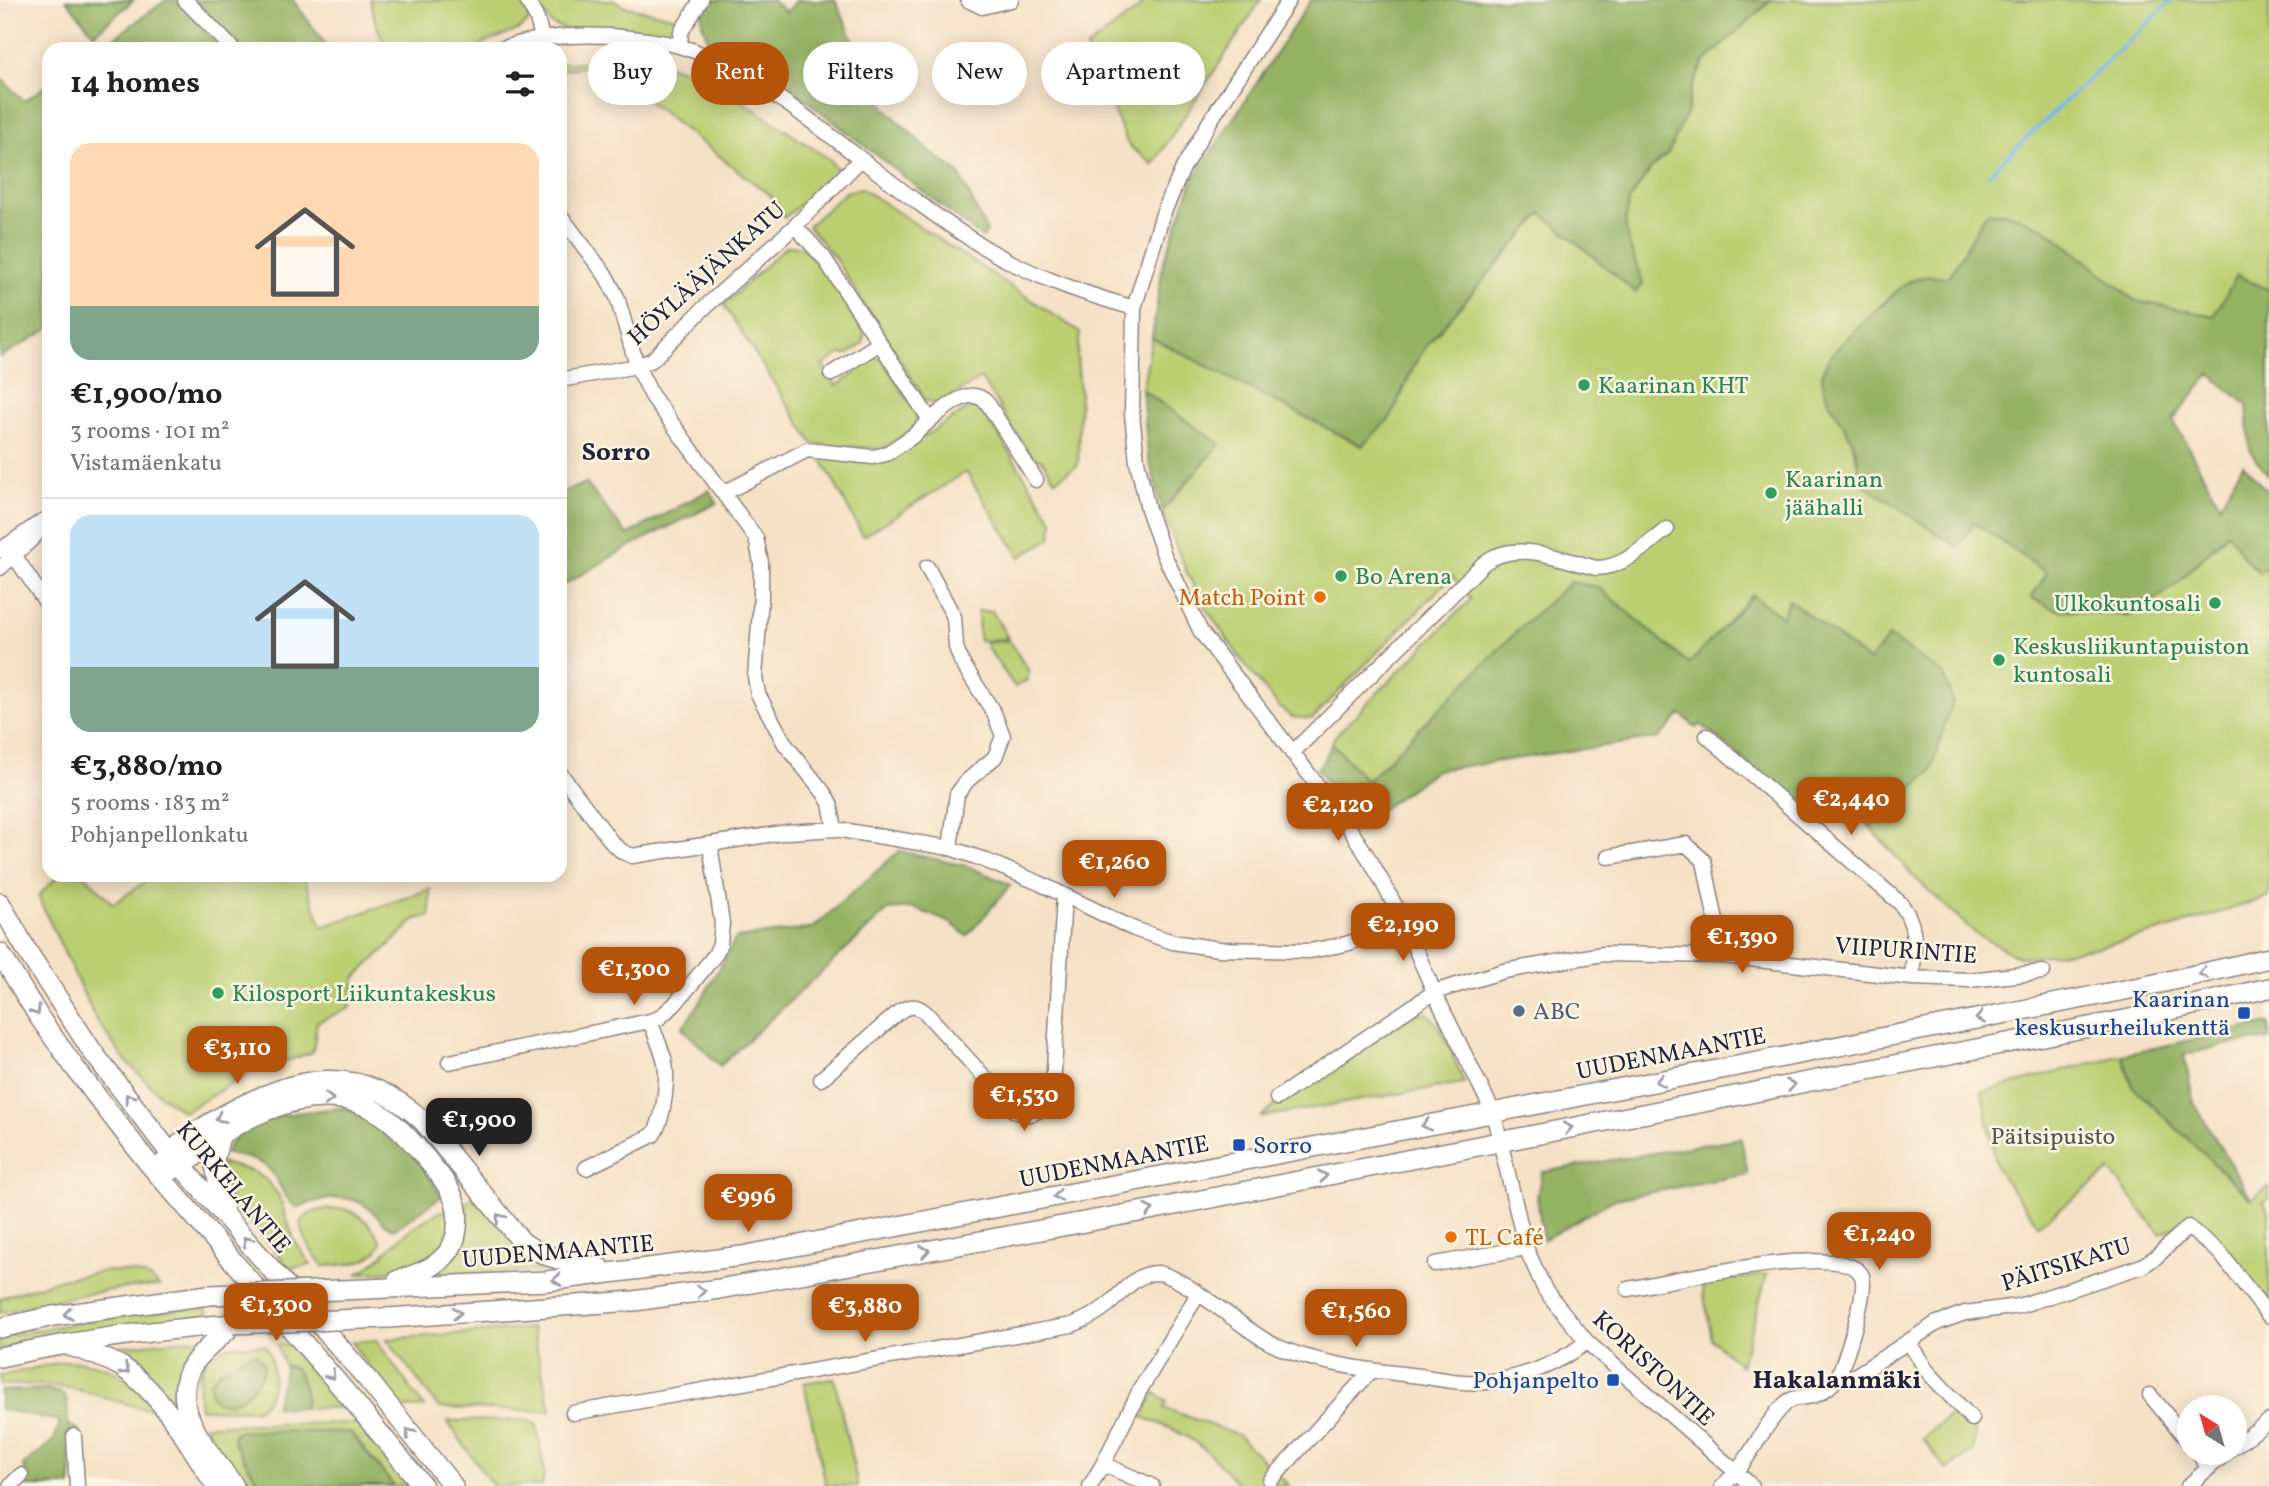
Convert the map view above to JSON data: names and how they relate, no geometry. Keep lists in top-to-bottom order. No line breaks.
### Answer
{"streets":{"main road":["UUDENMAANTIE","KURKELANTIE"],"street":["HÖYLÄÄJÄNKATU","VIIPURINTIE","PÄITSIKATU","KORISTONTIE"]},"crossings":[["VIIPURINTIE","KORISTONTIE"],["UUDENMAANTIE","KORISTONTIE"],["PÄITSIKATU","KORISTONTIE"]],"districts":["Sorro","Hakalanmäki"],"parks":["Päitsipuisto"],"places":{"other":["Kaarinan KHT","Kaarinan jäähalli","Bo Arena","Match Point","Ulkokuntosali","Keskusliikuntapuiston kuntosali","Kilosport Liikuntakeskus","ABC","TL Café"],"transit":["Kaarinan keskusurheilukenttä","Sorro","Pohjanpelto"]},"north":"top left","page":{"chip":["Buy","Rent","Filters","New","Apartment"],"heading":"14 homes","list":[{"name":"€1,900/mo","note":"3 rooms · 101 m² · Vistamäenkatu"},{"name":"€3,880/mo","note":"5 rooms · 183 m² · Pohjanpellonkatu"}],"price":["€2,440","€2,120","€1,260","€2,190","€1,390","€1,300","€3,110","€1,530","€1,900","€996","€1,240","€1,300","€3,880","€1,560"]}}
